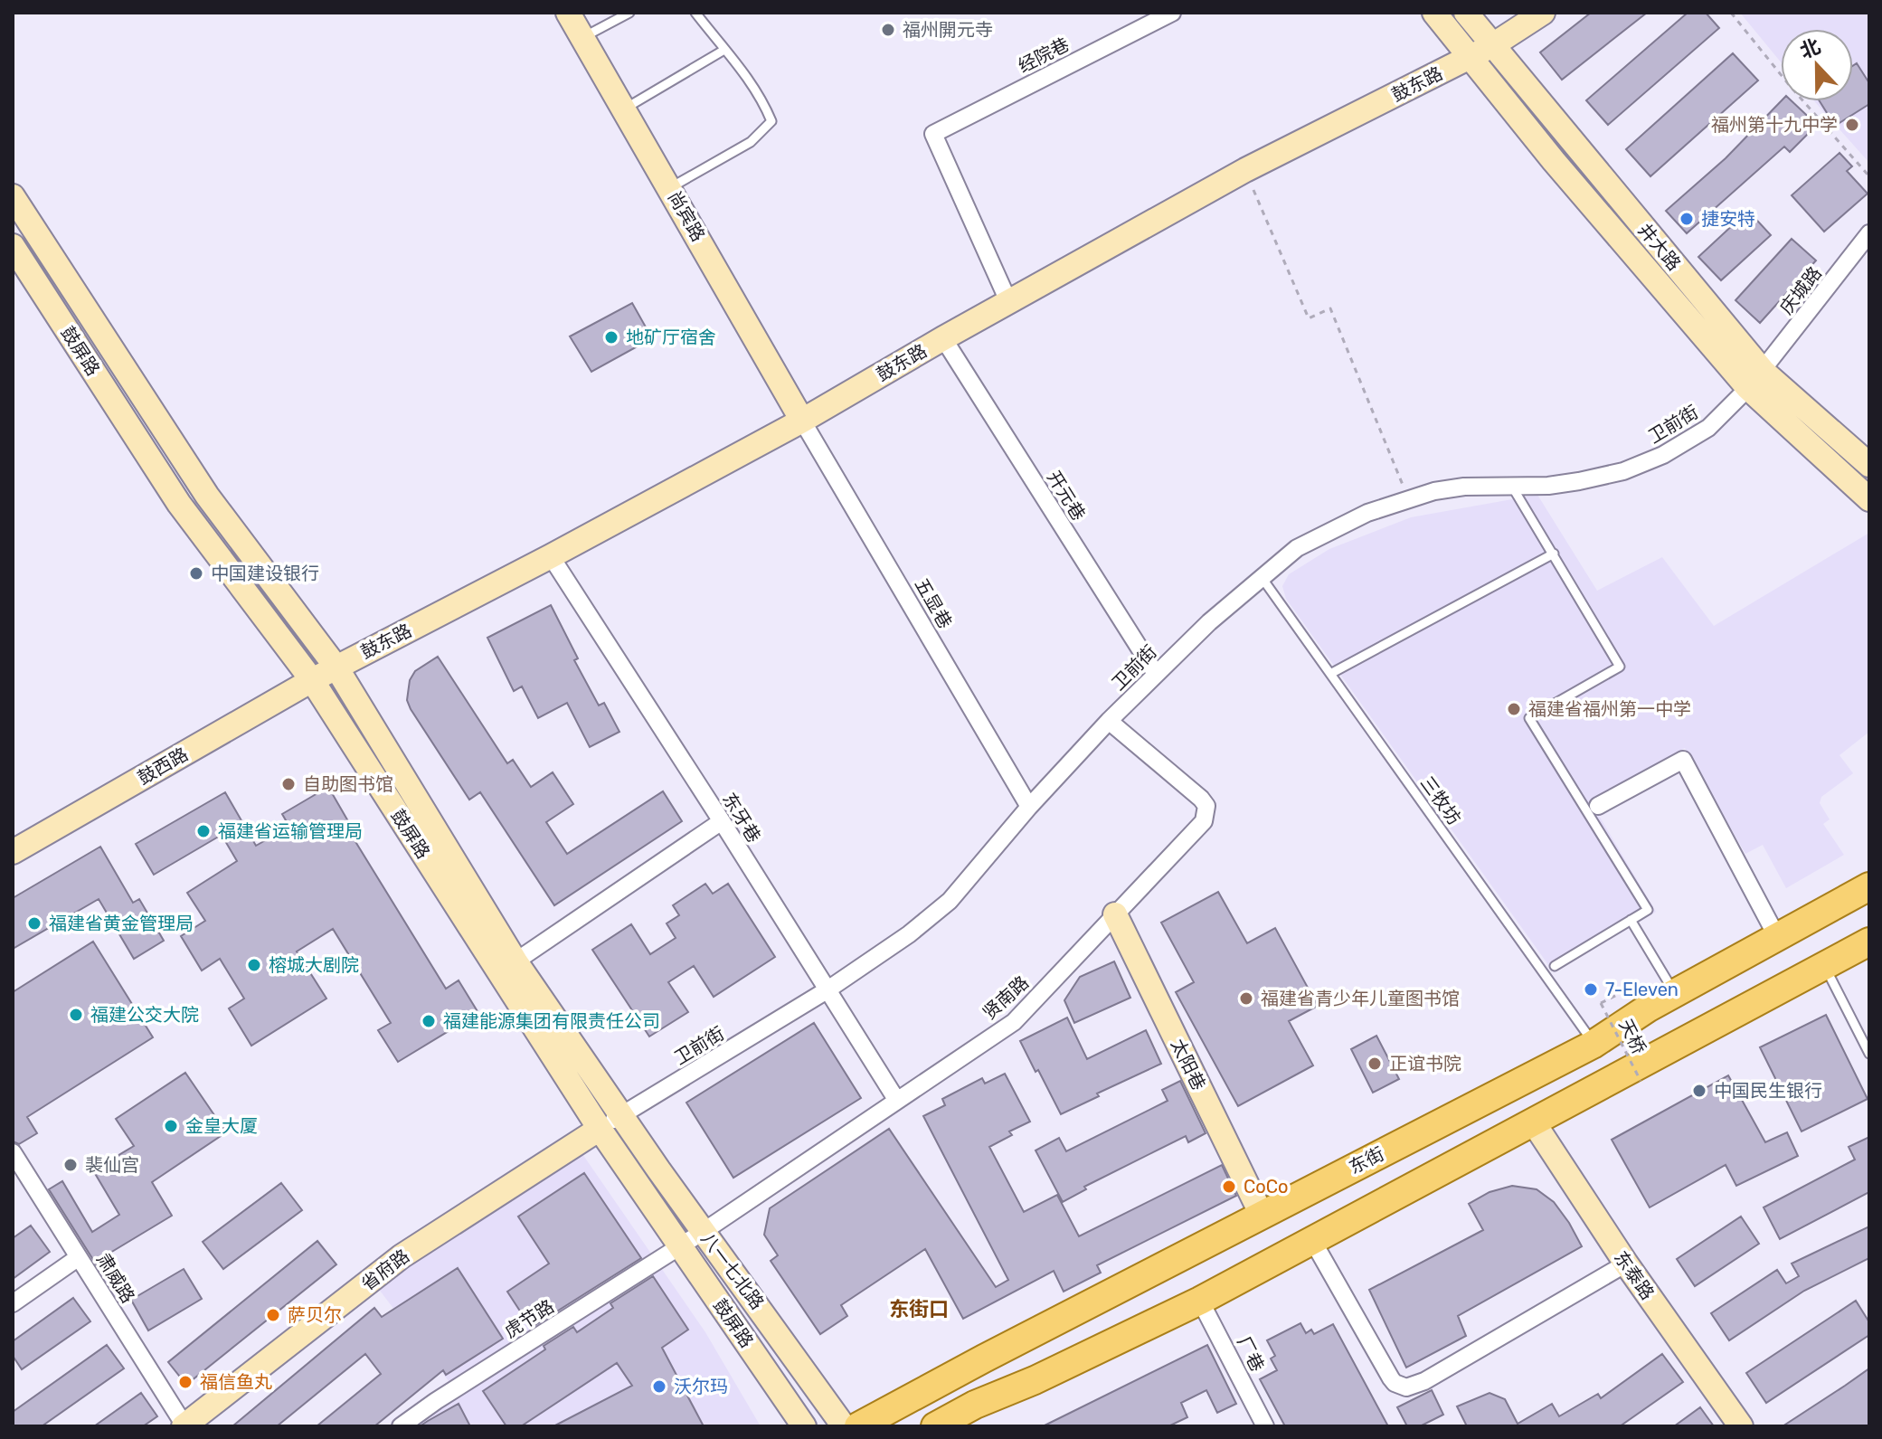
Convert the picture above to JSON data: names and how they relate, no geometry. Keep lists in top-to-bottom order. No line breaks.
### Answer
{"streets":{"main road":["东街"],"street":["经院巷","鼓东路","尚宾路","井大路","庆城路","鼓屏路","卫前街","开元巷","五显巷","鼓西路","东牙巷","贤南路","太阳巷","省府路","八一七北路","东泰路","肃威路","虎节路","厂巷"],"lane":["三牧坊"],"path":["天桥"]},"crossings":[["经院巷","鼓东路"],["鼓东路","尚宾路"],["鼓东路","井大路"],["鼓东路","鼓屏路"],["鼓东路","开元巷"],["鼓东路","五显巷"],["鼓东路","鼓西路"],["鼓东路","东牙巷"],["尚宾路","五显巷"],["井大路","庆城路"],["井大路","卫前街"],["庆城路","卫前街"],["鼓屏路","卫前街"],["鼓屏路","鼓西路"],["鼓屏路","贤南路"],["鼓屏路","省府路"],["鼓屏路","八一七北路"],["鼓屏路","虎节路"],["卫前街","开元巷"],["卫前街","五显巷"],["卫前街","三牧坊"],["卫前街","东牙巷"],["卫前街","贤南路"],["卫前街","省府路"],["卫前街","八一七北路"],["三牧坊","东街"],["东牙巷","贤南路"],["贤南路","太阳巷"],["贤南路","八一七北路"],["贤南路","虎节路"],["太阳巷","东街"],["省府路","肃威路"]],"districts":["东街口"],"places":["福州開元寺","福州第十九中学","捷安特","地矿厅宿舍","中国建设银行","福建省福州第一中学","自助图书馆","福建省运输管理局","福建省黄金管理局","榕城大剧院","7-Eleven","福建省青少年儿童图书馆","福建公交大院","福建能源集团有限责任公司","正谊书院","中国民生银行","金皇大厦","裴仙宫","CoCo","萨贝尔","福信鱼丸","沃尔玛"],"north":"top"}
